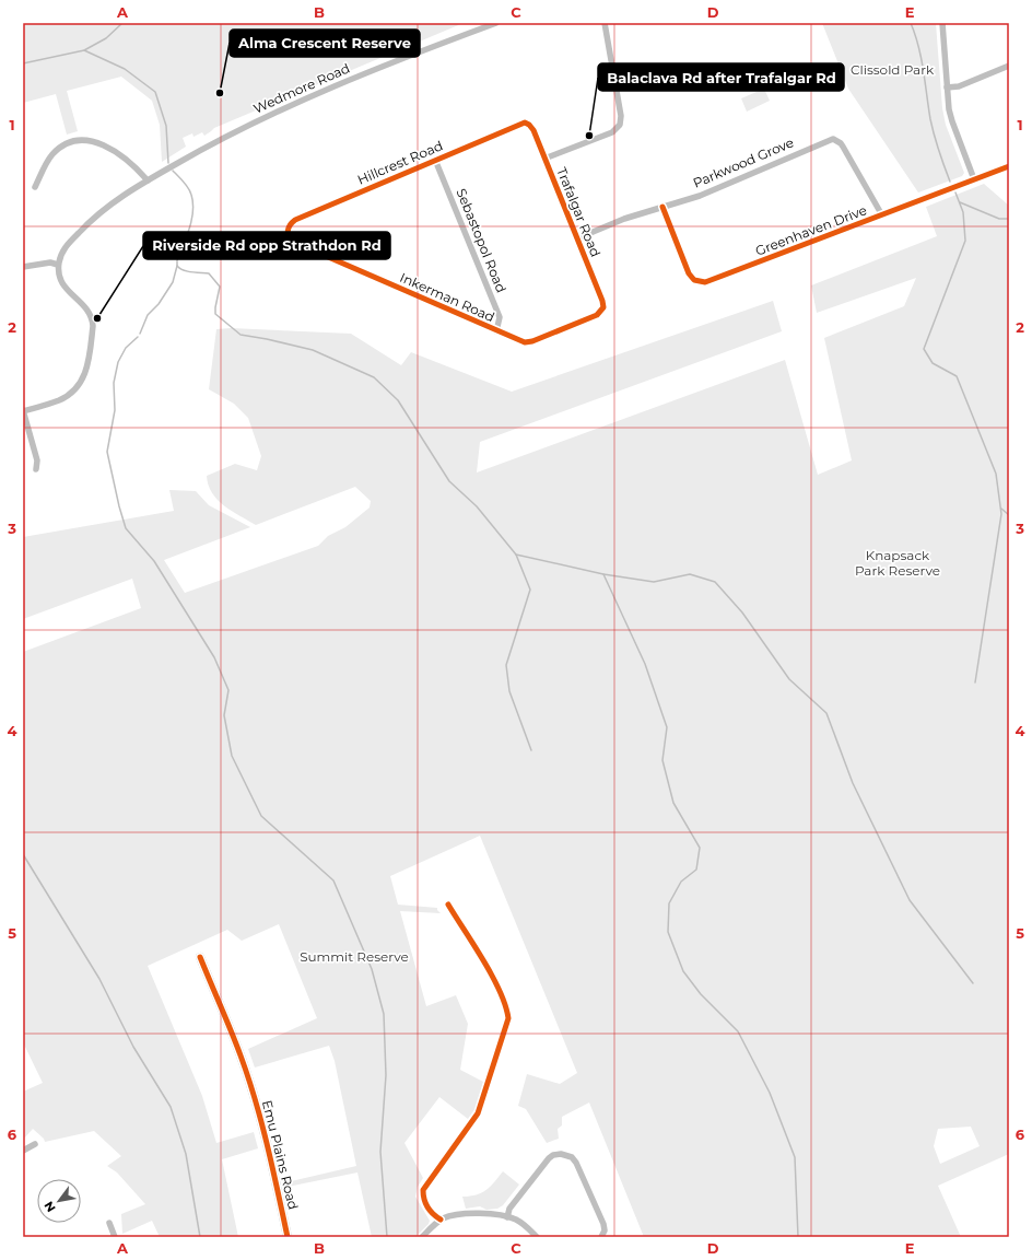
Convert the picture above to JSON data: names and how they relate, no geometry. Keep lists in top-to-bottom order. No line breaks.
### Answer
{"streets":{"street":["Wedmore Road","Hillcrest Road","Parkwood Grove","Trafalgar Road","Greenhaven Drive","Sebastopol Road","Inkerman Road","Emu Plains Road"]},"crossings":[["Hillcrest Road","Trafalgar Road"],["Hillcrest Road","Sebastopol Road"],["Hillcrest Road","Inkerman Road"],["Parkwood Grove","Trafalgar Road"],["Parkwood Grove","Greenhaven Drive"],["Trafalgar Road","Inkerman Road"],["Sebastopol Road","Inkerman Road"]],"parks":["Clissold Park","Knapsack Park Reserve","Summit Reserve"],"places":["Alma Crescent Reserve","Balaclava Rd after Trafalgar Rd","Riverside Rd opp Strathdon Rd"],"north":"bottom left","grid":{"columns":["A","B","C","D","E"],"rows":["1","2","3","4","5","6"]}}
